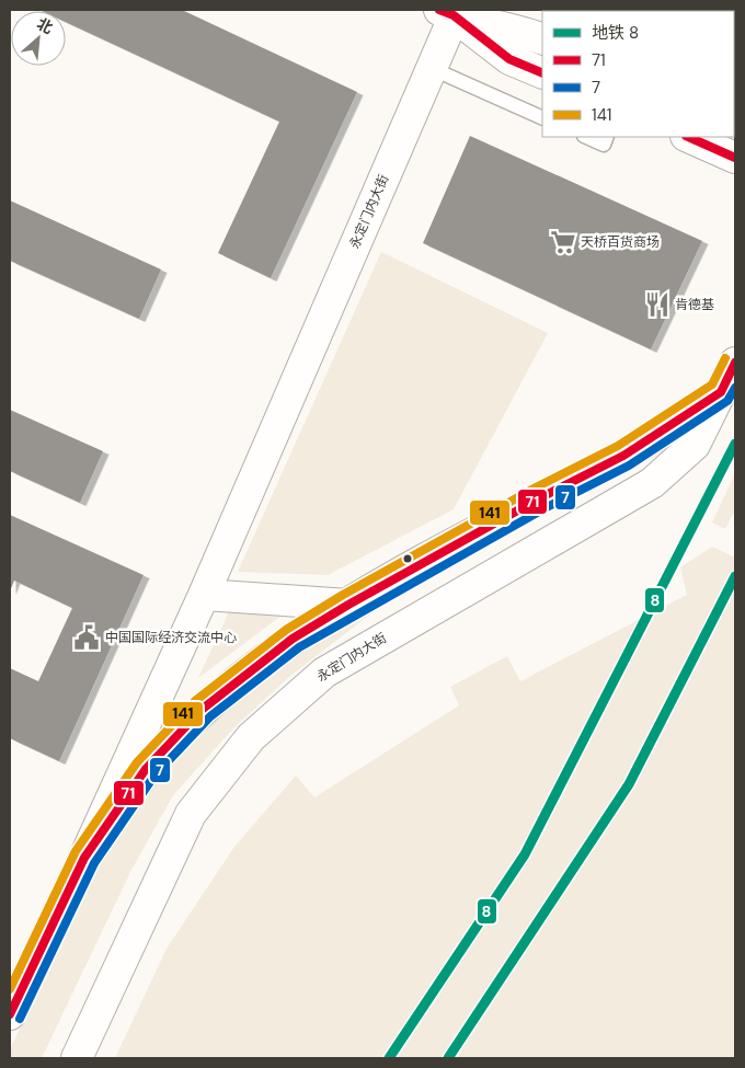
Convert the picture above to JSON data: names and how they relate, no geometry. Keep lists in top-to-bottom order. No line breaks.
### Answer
{"streets":{"street":["永定门内大街"]},"places":{"supermarket":["天桥百货商场"],"restaurant":["肯德基"],"public building":["中国国际经济交流中心"]},"lines":["transit line 71","transit line 141","transit line 7","metro line 8"],"legend":["地铁 8","71","7","141"],"north":"top right"}
